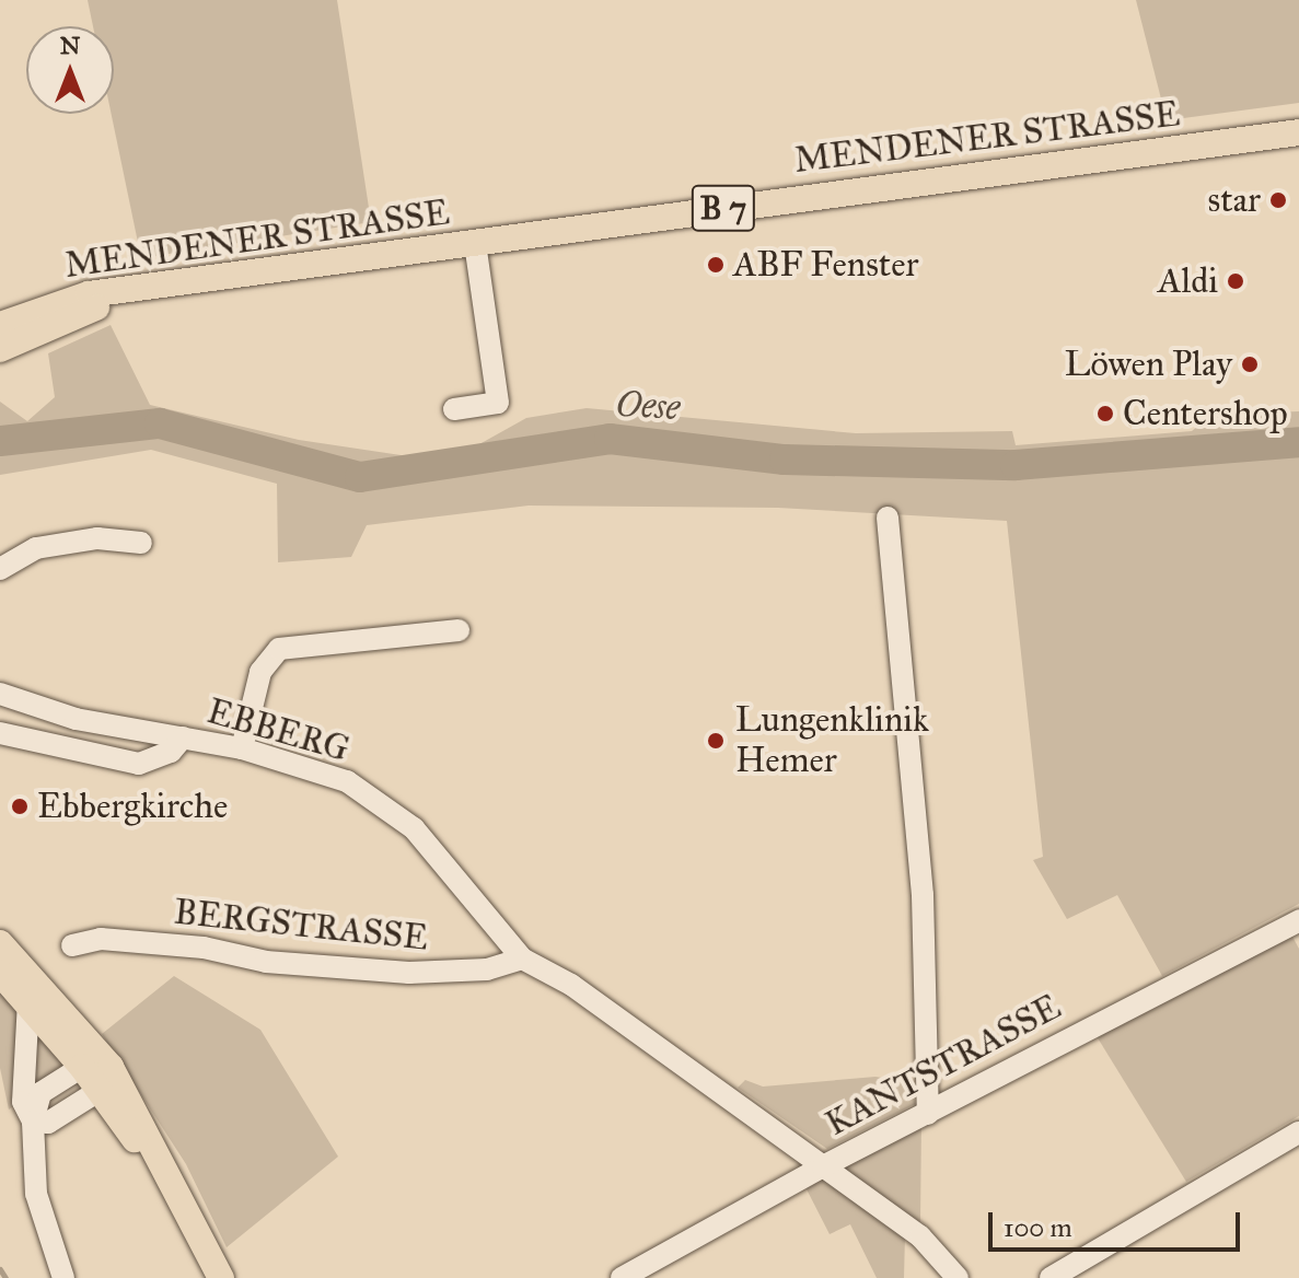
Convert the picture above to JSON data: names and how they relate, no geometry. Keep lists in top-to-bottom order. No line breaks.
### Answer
{"streets":{"main road":["MENDENER STRASSE","B 7"],"street":["EBBERG","BERGSTRASSE","KANTSTRASSE"]},"crossings":[["MENDENER STRASSE","B 7"],["EBBERG","BERGSTRASSE"]],"water":["Oese"],"places":["star","ABF Fenster","Aldi","Löwen Play","Centershop","Lungenklinik Hemer","Ebbergkirche"],"scale_bar":"100 m","north":"top"}
